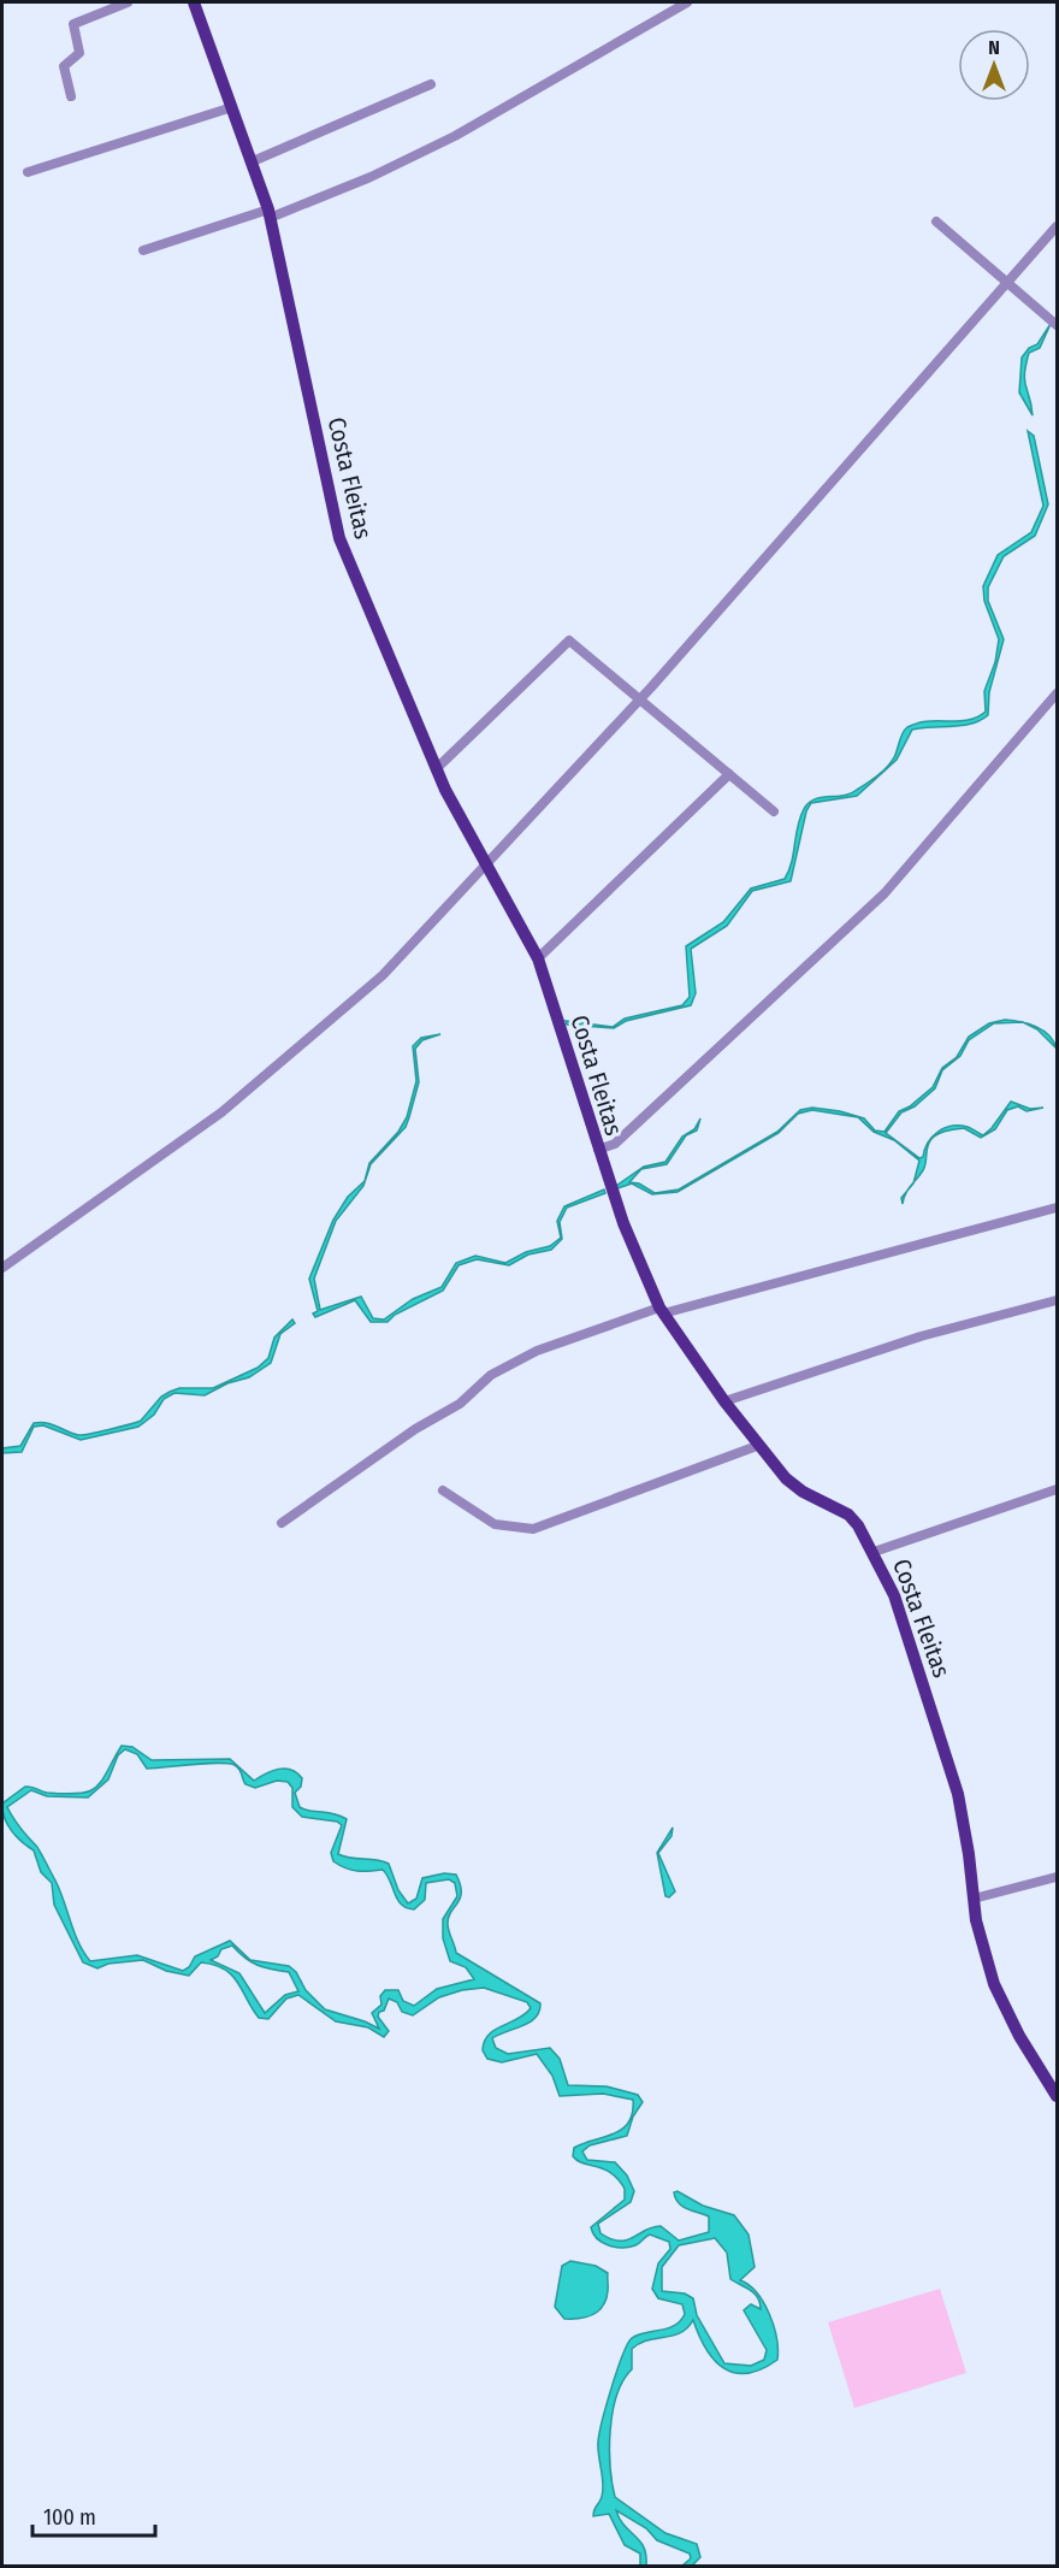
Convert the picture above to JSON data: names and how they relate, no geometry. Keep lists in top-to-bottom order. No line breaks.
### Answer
{"streets":{"main road":["Costa Fleitas"]},"scale_bar":"100 m","north":"top"}
